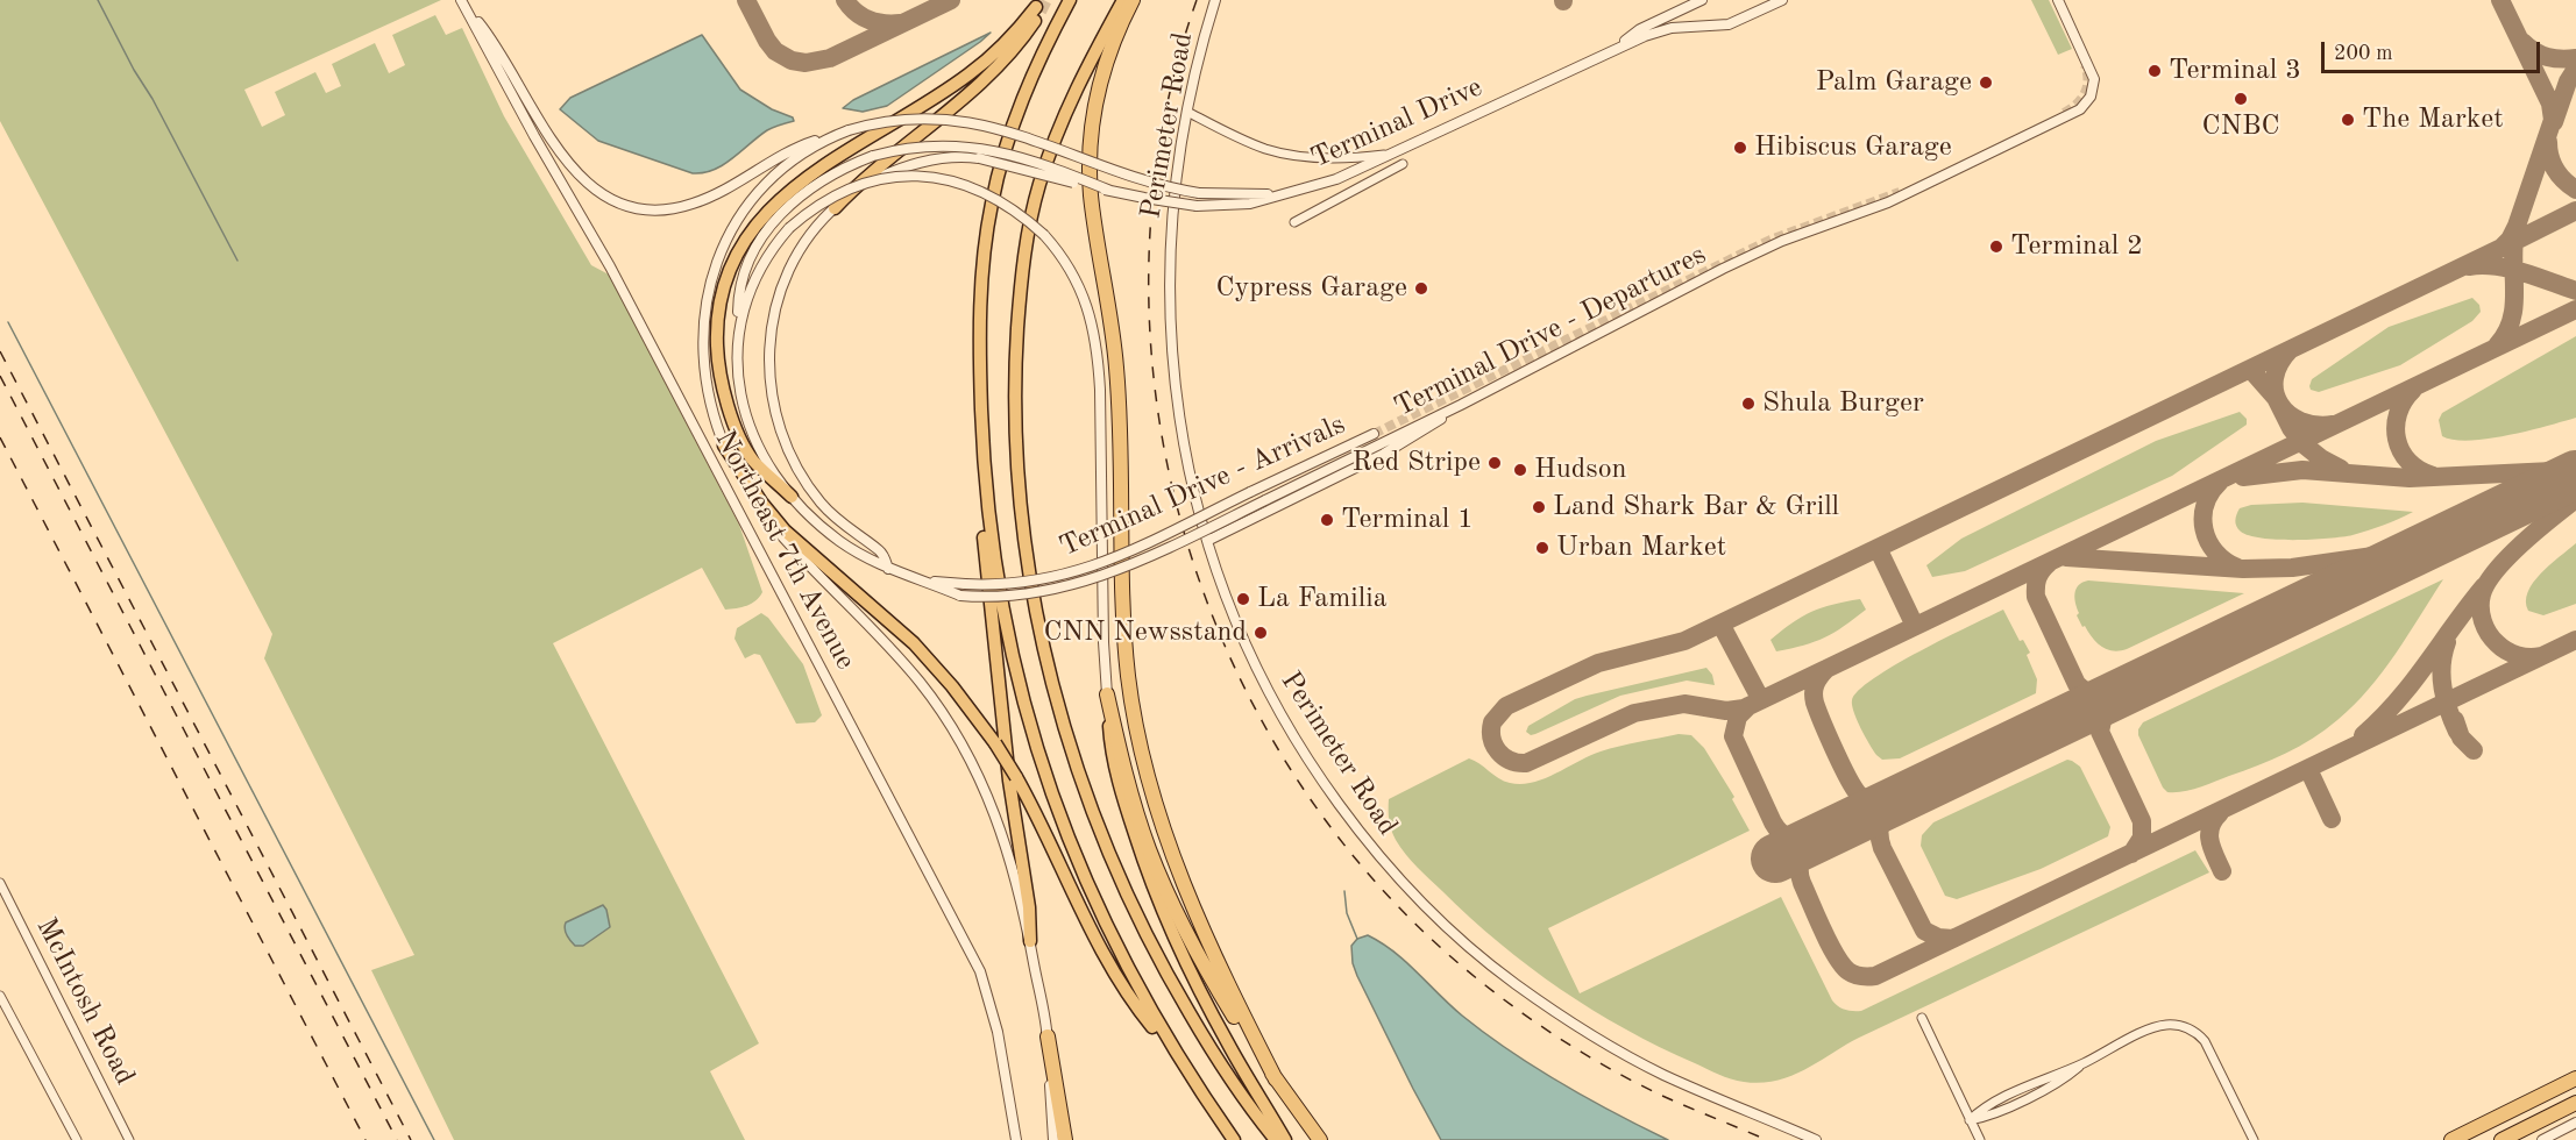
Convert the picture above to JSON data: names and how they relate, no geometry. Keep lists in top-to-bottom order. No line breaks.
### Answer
{"streets":{"street":["Terminal Drive","Perimeter Road","Terminal Drive - Departures","Terminal Drive - Arrivals","Northeast 7th Avenue","McIntosh Road"]},"crossings":[["Terminal Drive - Departures","Terminal Drive - Arrivals"]],"places":["Terminal 3","Palm Garage","CNBC","The Market","Hibiscus Garage","Terminal 2","Cypress Garage","Shula Burger","Red Stripe","Hudson","Land Shark Bar & Grill","Terminal 1","Urban Market","La Familia","CNN Newsstand"],"scale_bar":"200 m"}
